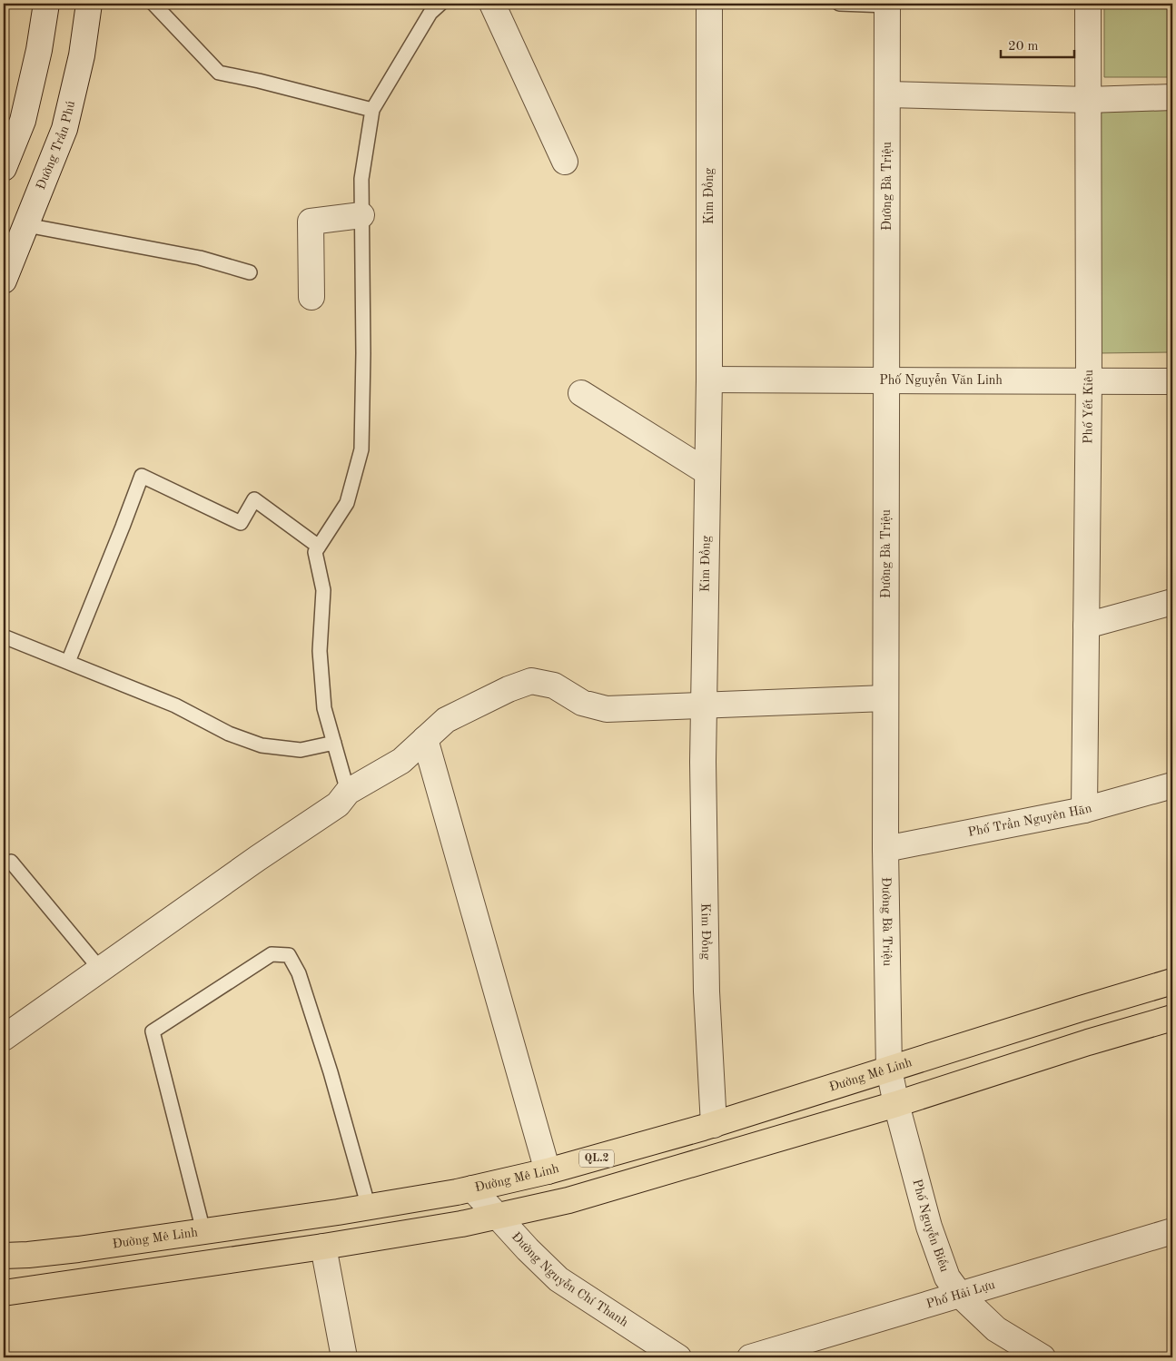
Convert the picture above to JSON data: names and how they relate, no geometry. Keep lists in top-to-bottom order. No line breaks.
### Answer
{"streets":{"main road":["Đường Mê Linh","QL.2"],"street":["Đường Trần Phú","Đường Bà Triệu","Kim Đồng","Phố Nguyễn Văn Linh","Phố Yết Kiêu","Phố Trần Nguyên Hãn","Phố Nguyễn Biểu","Đường Nguyễn Chí Thanh","Phố Hải Lựu"]},"crossings":[["Đường Bà Triệu","Phố Nguyễn Văn Linh"],["Đường Bà Triệu","Phố Trần Nguyên Hãn"],["Đường Bà Triệu","Đường Mê Linh"],["Đường Bà Triệu","Phố Nguyễn Biểu"],["Kim Đồng","Phố Nguyễn Văn Linh"],["Kim Đồng","Đường Mê Linh"],["Phố Nguyễn Văn Linh","Phố Yết Kiêu"],["Phố Yết Kiêu","Phố Trần Nguyên Hãn"],["Đường Mê Linh","Đường Nguyễn Chí Thanh"],["Phố Nguyễn Biểu","Phố Hải Lựu"]],"scale_bar":"20 m"}
